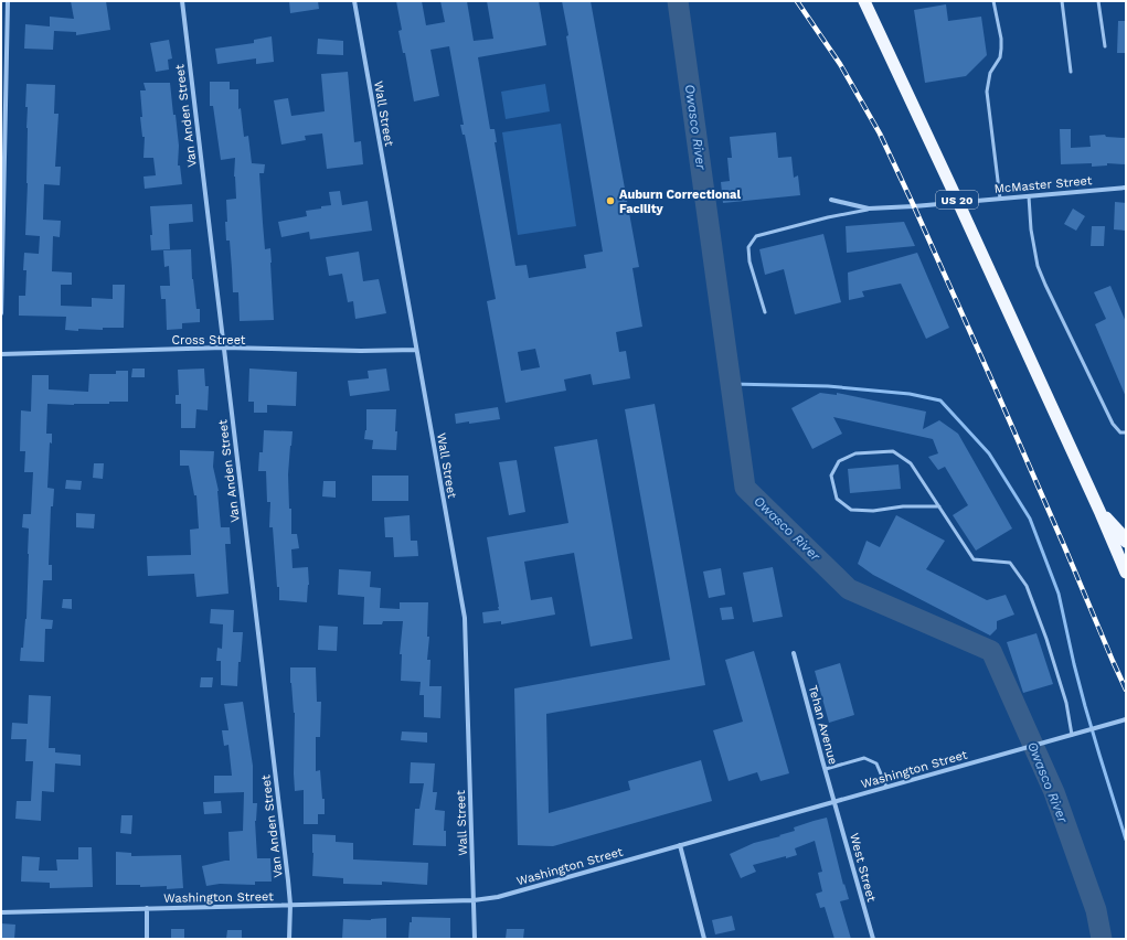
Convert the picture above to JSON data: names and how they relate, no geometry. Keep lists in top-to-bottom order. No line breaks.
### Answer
{"streets":{"highway":["US 20"],"street":["Wall Street","Van Anden Street","McMaster Street","Cross Street","Tehan Avenue","Washington Street","West Street"]},"crossings":[["Wall Street","Cross Street"],["Wall Street","Washington Street"],["Van Anden Street","Cross Street"],["Van Anden Street","Washington Street"],["McMaster Street","US 20"],["Tehan Avenue","Washington Street"],["Tehan Avenue","West Street"],["Washington Street","West Street"]],"water":["Owasco River"],"places":["Auburn Correctional Facility"]}
